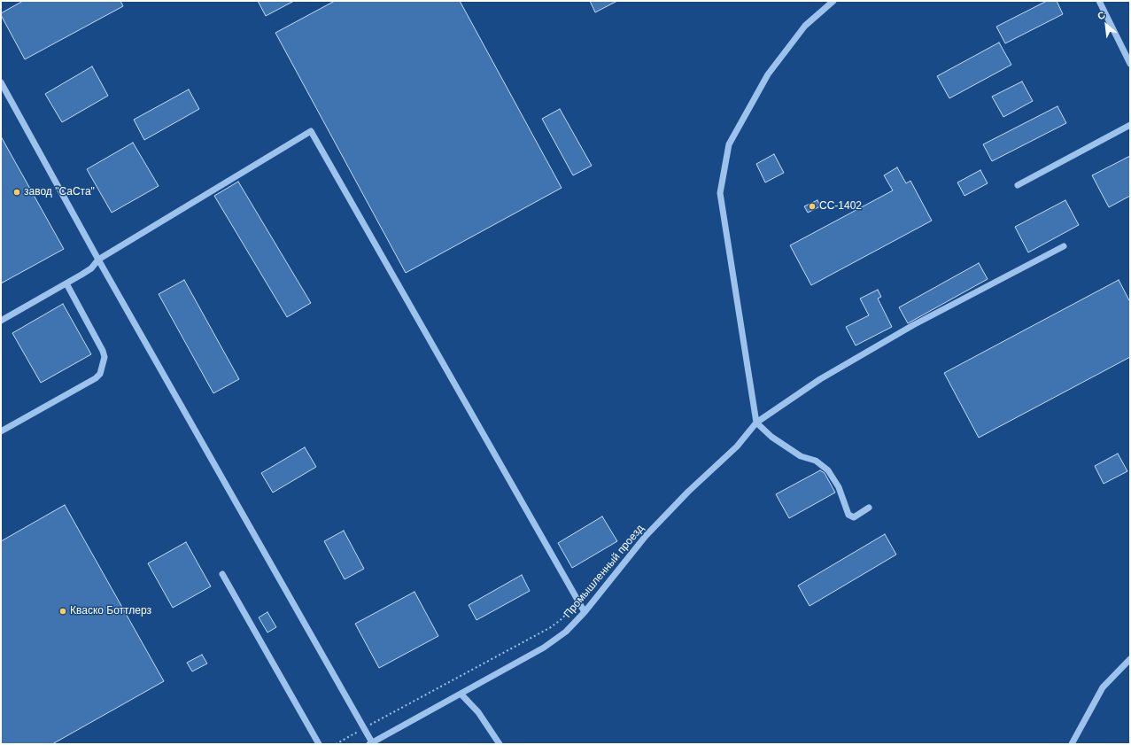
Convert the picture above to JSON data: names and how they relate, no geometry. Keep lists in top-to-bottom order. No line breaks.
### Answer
{"streets":{"street":["Промышленный проезд"]},"places":["завод \"СаСта\"","СС-1402","Кваско Боттлерз"],"north":"top left"}
